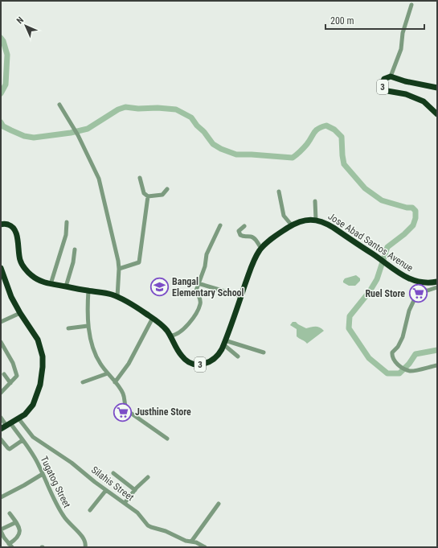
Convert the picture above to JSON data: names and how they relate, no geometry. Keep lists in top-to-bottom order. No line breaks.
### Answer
{"streets":{"highway":["3","Jose Abad Santos Avenue"],"street":["Tugatog Street","Silahis Street"]},"places":{"school or university":["Bangal Elementary School"],"supermarket":["Ruel Store","Justhine Store"]},"scale_bar":"200 m","north":"top left"}
